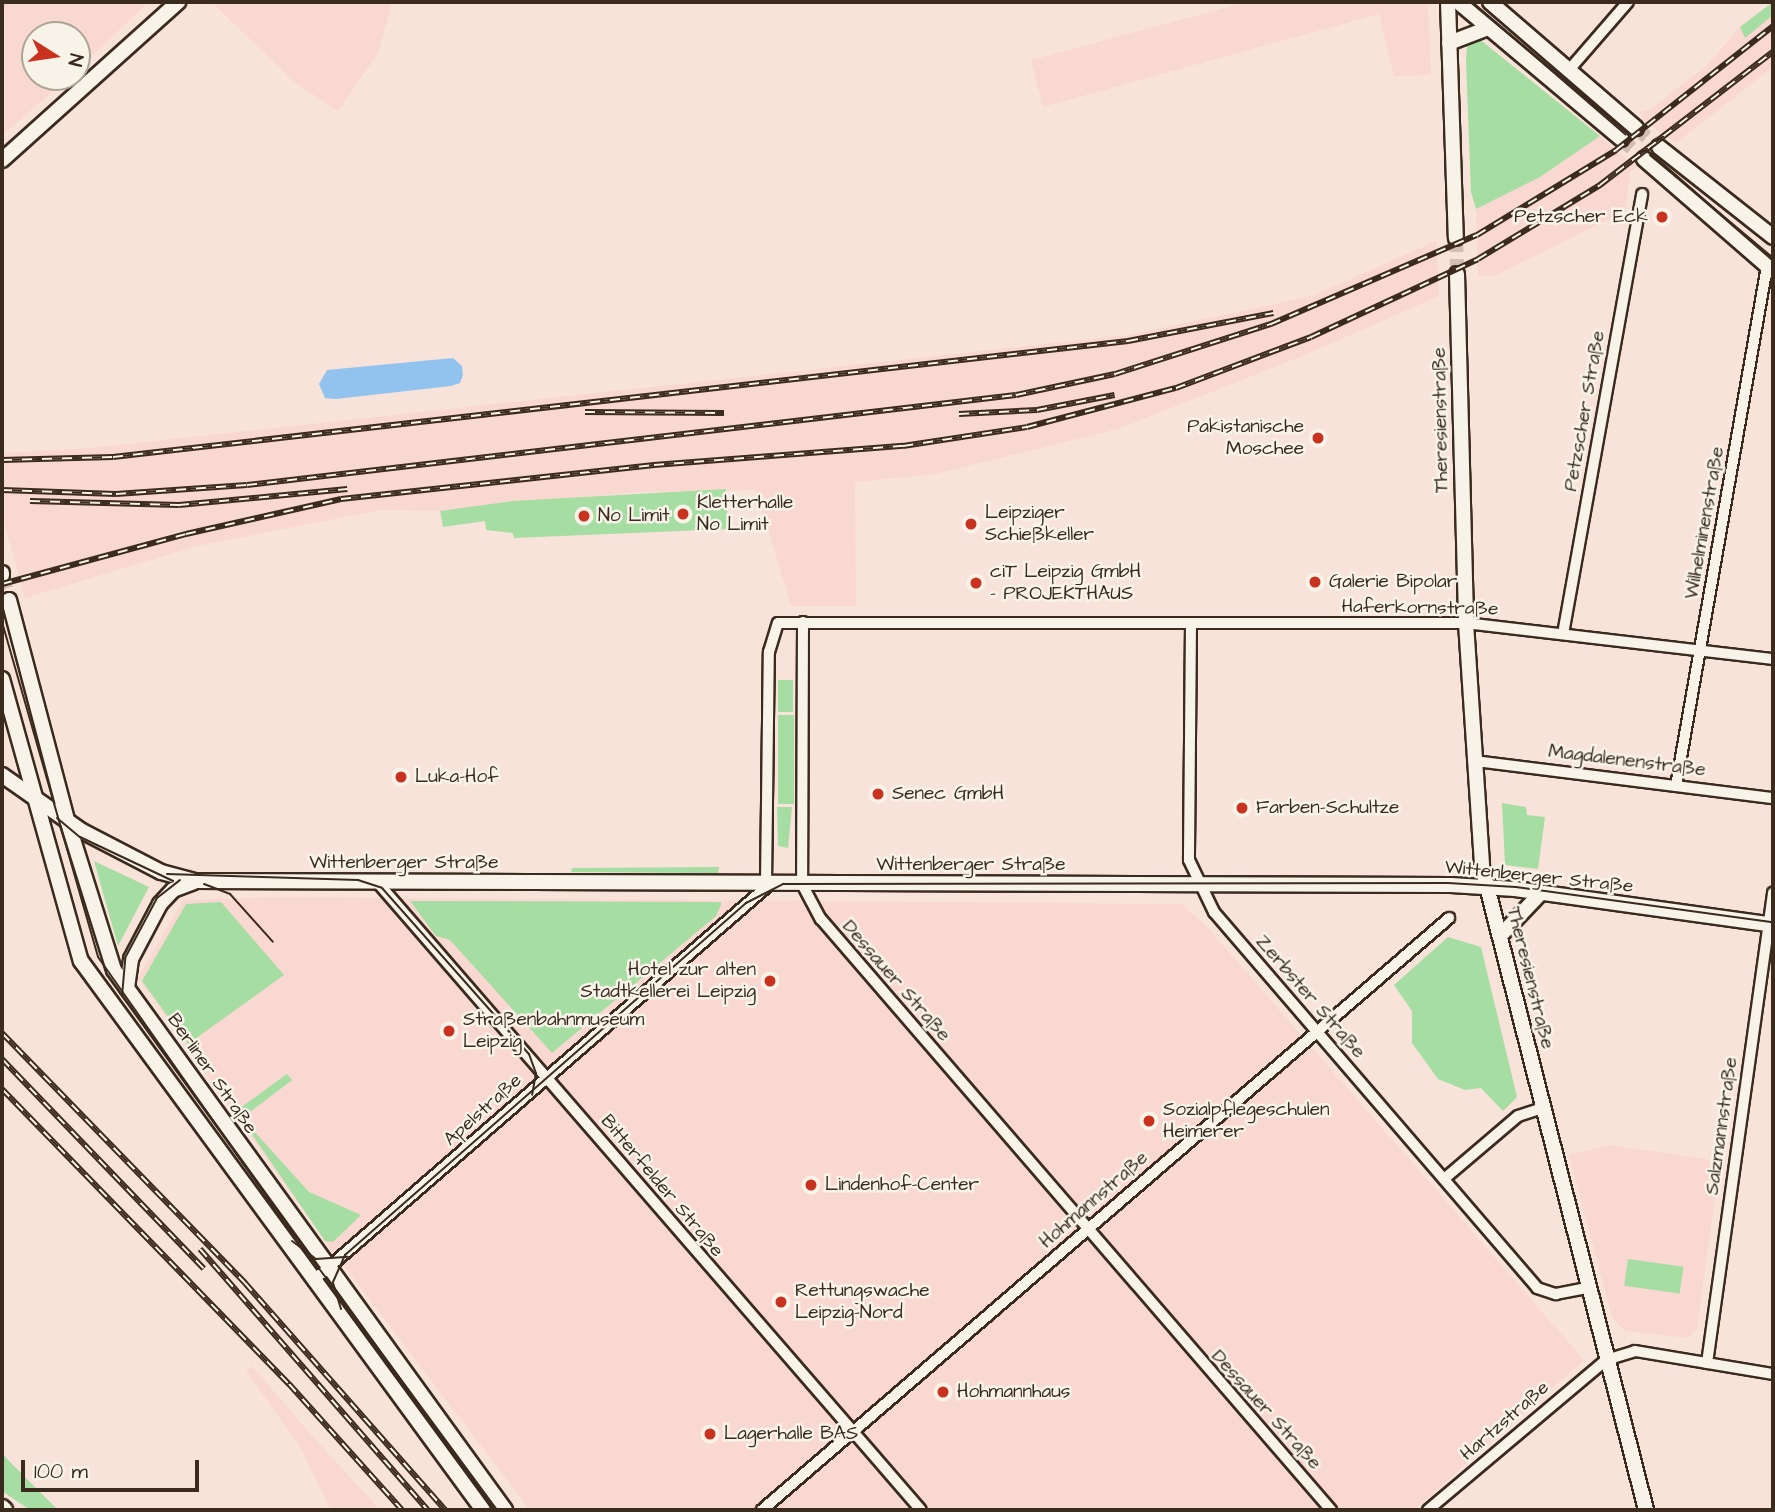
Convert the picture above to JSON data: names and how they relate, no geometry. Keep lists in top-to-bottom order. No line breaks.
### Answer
{"streets":{"main road":["Theresienstraße","Wittenberger Straße","Berliner Straße"],"street":["Petzscher Straße","Wilhelminenstraße","Haferkornstraße","Magdalenenstraße","Dessauer Straße","Zerbster Straße","Apelstraße","Salzmannstraße","Bitterfelder Straße","Hohmannstraße","Hartzstraße"]},"crossings":[["Petzscher Straße","Haferkornstraße"],["Theresienstraße","Haferkornstraße"],["Theresienstraße","Magdalenenstraße"],["Theresienstraße","Wittenberger Straße"],["Theresienstraße","Zerbster Straße"],["Theresienstraße","Hartzstraße"],["Wilhelminenstraße","Haferkornstraße"],["Wilhelminenstraße","Magdalenenstraße"],["Haferkornstraße","Dessauer Straße"],["Haferkornstraße","Zerbster Straße"],["Wittenberger Straße","Dessauer Straße"],["Wittenberger Straße","Zerbster Straße"],["Wittenberger Straße","Berliner Straße"],["Wittenberger Straße","Apelstraße"],["Wittenberger Straße","Salzmannstraße"],["Wittenberger Straße","Bitterfelder Straße"],["Dessauer Straße","Hohmannstraße"],["Zerbster Straße","Hohmannstraße"],["Berliner Straße","Apelstraße"],["Apelstraße","Bitterfelder Straße"],["Bitterfelder Straße","Hohmannstraße"]],"places":["Petzscher Eck","Pakistanische Moschee","Kletterhalle No Limit","No Limit","Leipziger Schießkeller","Galerie Bipolar","ciT Leipzig GmbH - PROJEKTHAUS","Luka-Hof","Senec GmbH","Farben-Schultze","Hotel zur alten Stadtkellerei Leipzig","Straßenbahnmuseum Leipzig","Sozialpflegeschulen Heimerer","Lindenhof-Center","Rettungswache Leipzig-Nord","Hohmannhaus","Lagerhalle BAS"],"scale_bar":"100 m","north":"right"}
